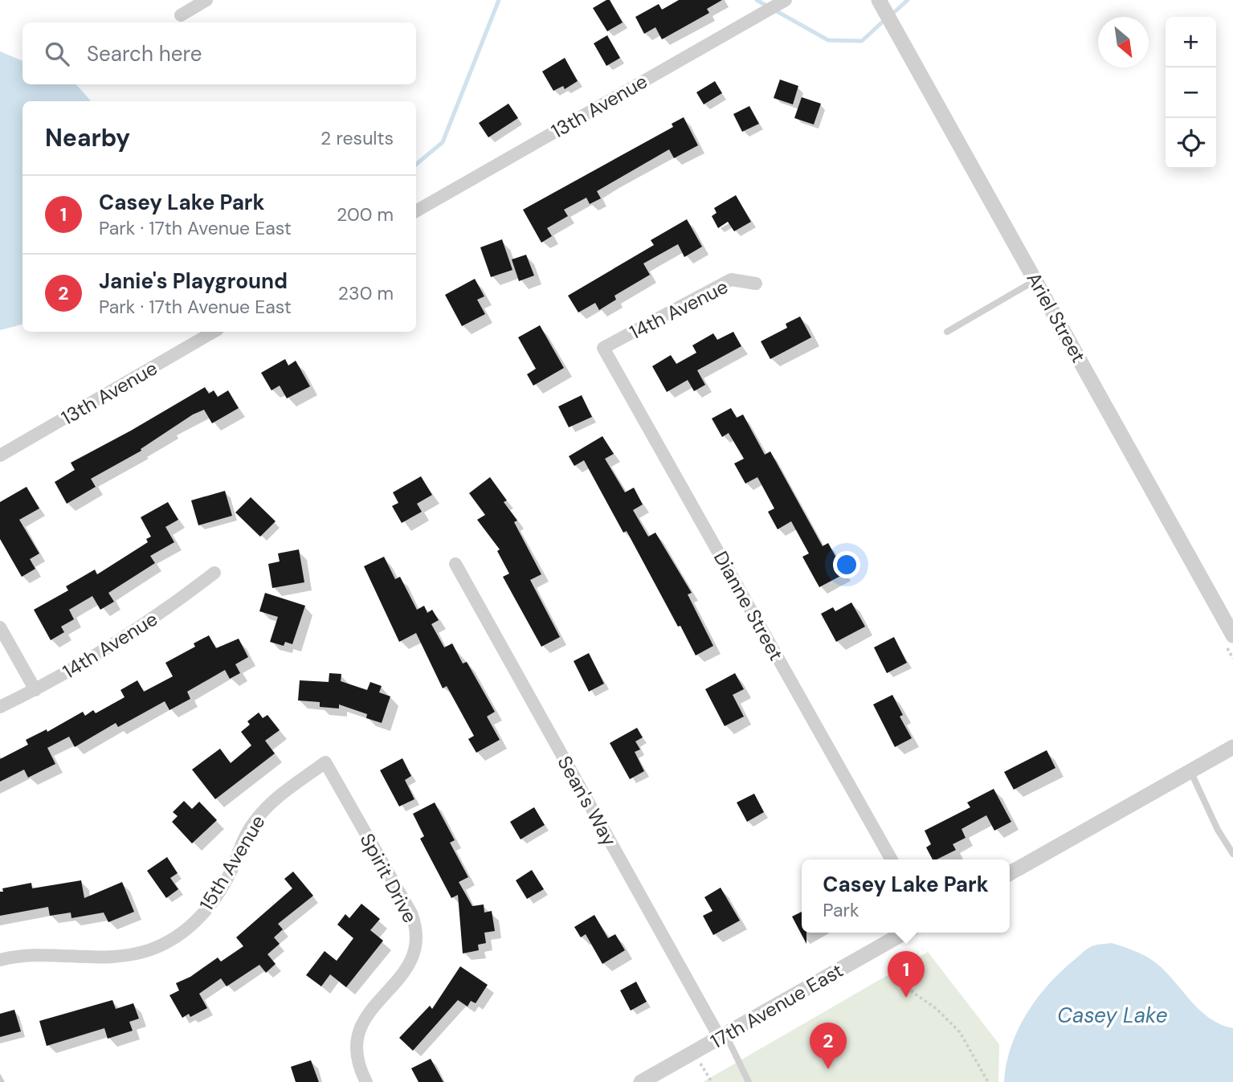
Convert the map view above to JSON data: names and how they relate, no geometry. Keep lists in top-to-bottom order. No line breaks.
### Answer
{"streets":{"street":["13th Avenue","14th Avenue","Ariel Street","Dianne Street","Sean's Way","15th Avenue","Spirit Drive","17th Avenue East"]},"crossings":[["14th Avenue","Dianne Street"],["Sean's Way","17th Avenue East"],["15th Avenue","Spirit Drive"]],"water":["Casey Lake"],"north":"bottom right","page":{"map_buttons":["+","−"],"search":"Search here","heading":["Nearby","2 results"],"list":[{"mark":"1","name":"Casey Lake Park","note":"Park · 17th Avenue East","value":"200 m"},{"mark":"2","name":"Janie's Playground","note":"Park · 17th Avenue East","value":"230 m"}],"popup":["Casey Lake Park","Park"],"pins":["1","2"]}}
